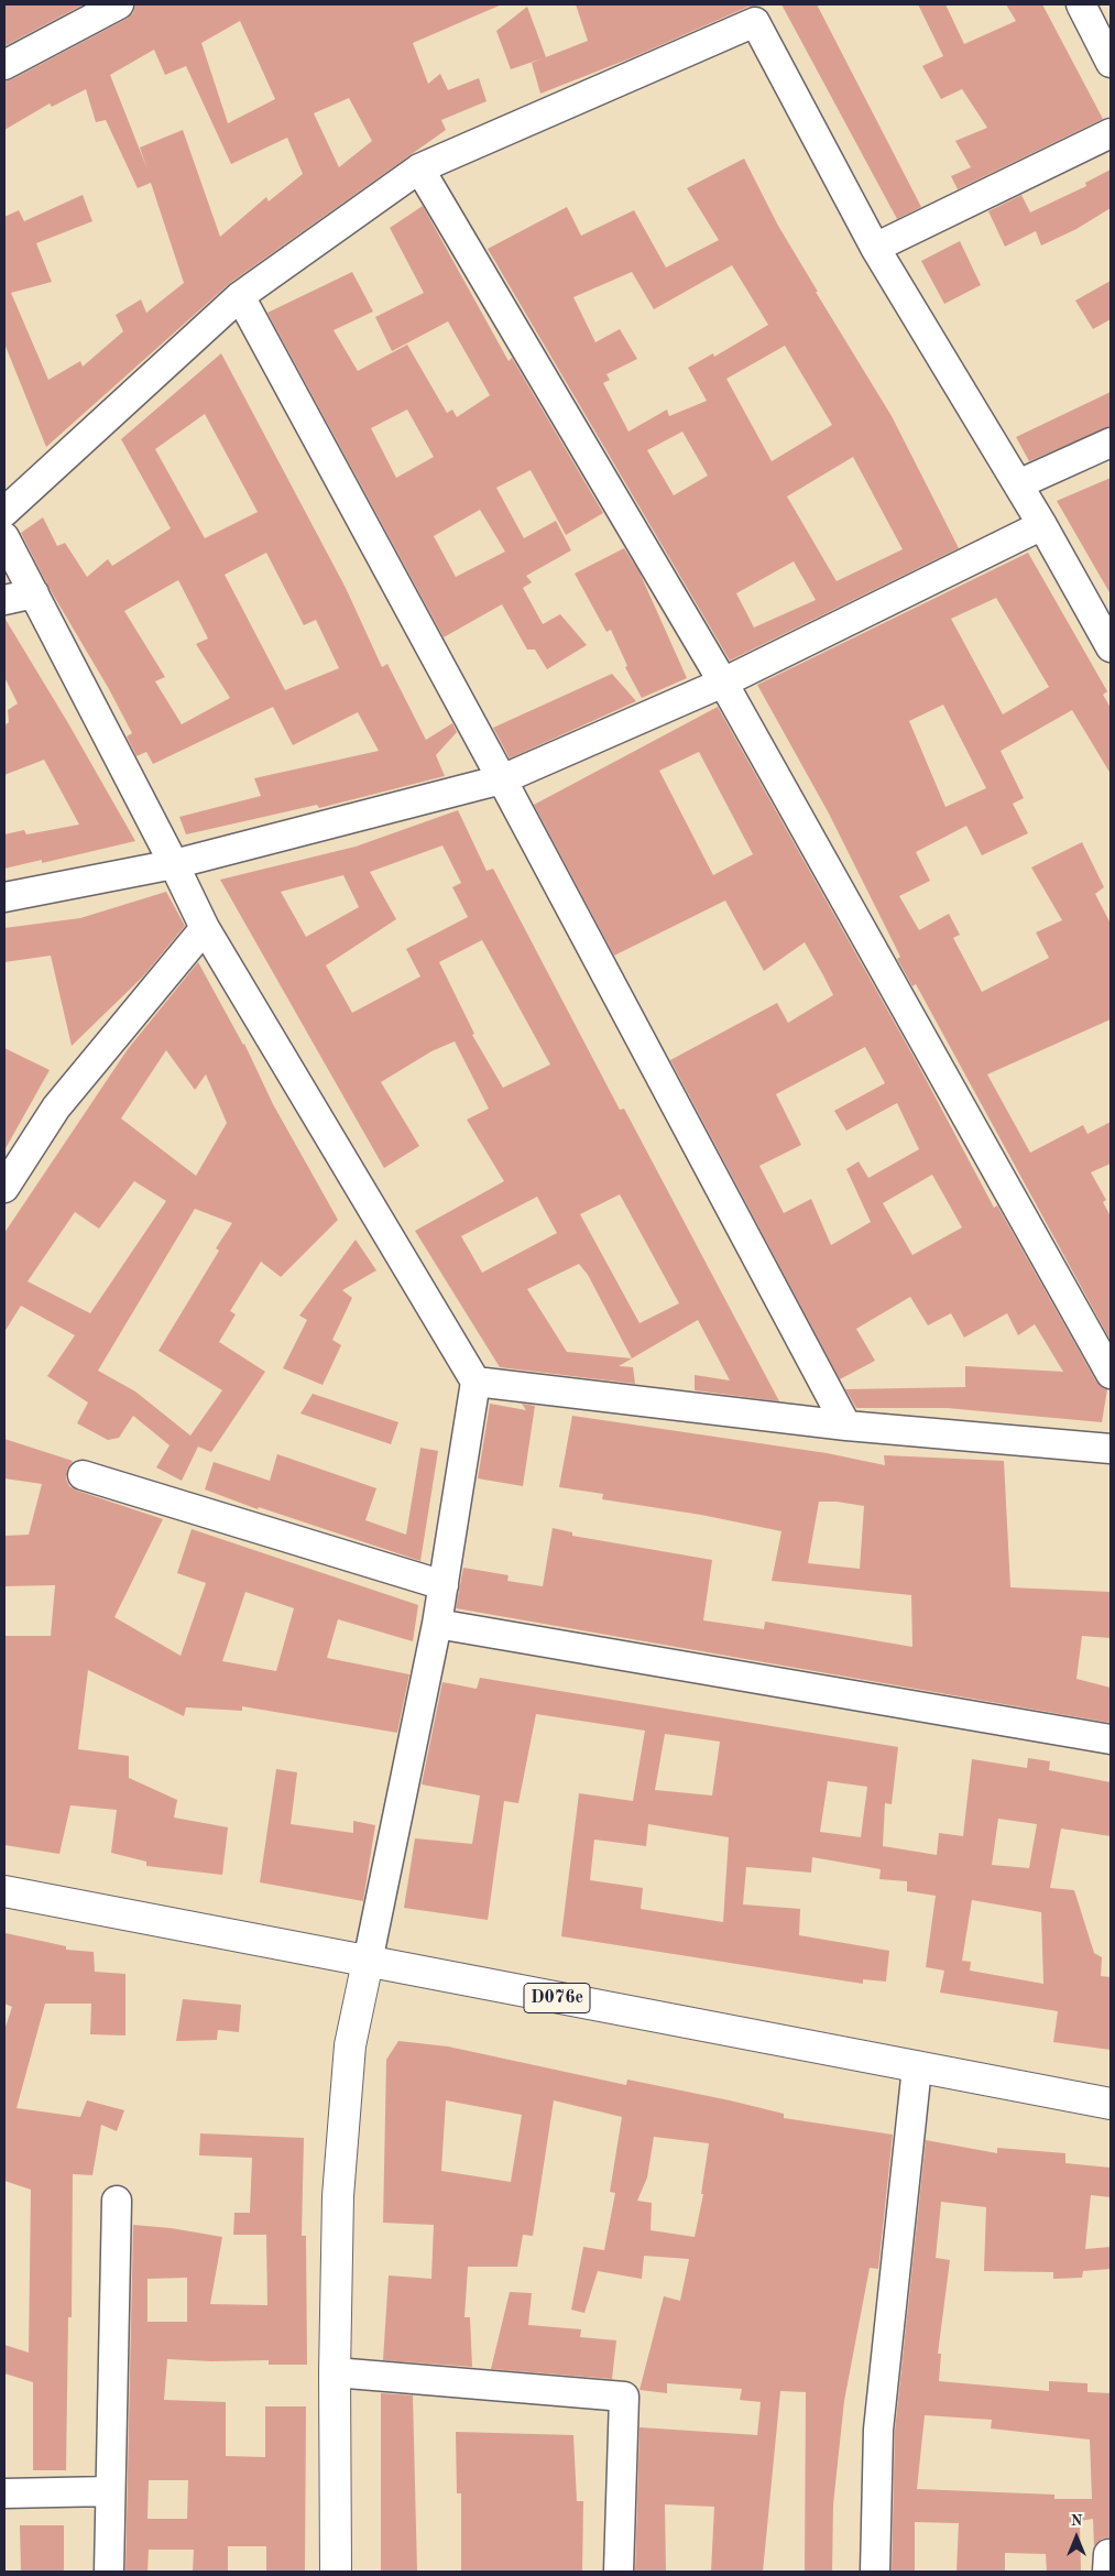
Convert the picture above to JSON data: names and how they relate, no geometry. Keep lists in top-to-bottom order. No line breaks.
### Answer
{"streets":{"main road":["D076e"]},"north":"top"}
